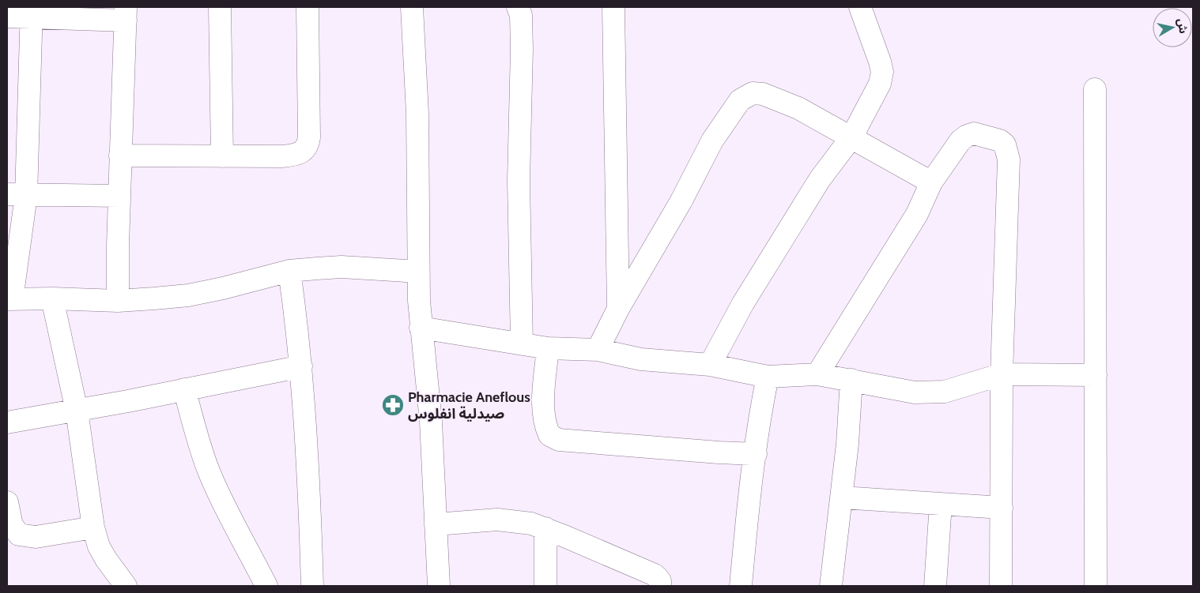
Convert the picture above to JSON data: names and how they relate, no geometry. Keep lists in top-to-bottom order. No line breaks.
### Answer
{"places":{"pharmacy":["Pharmacie Aneflous صيدلية انفلوس"]},"north":"right"}
